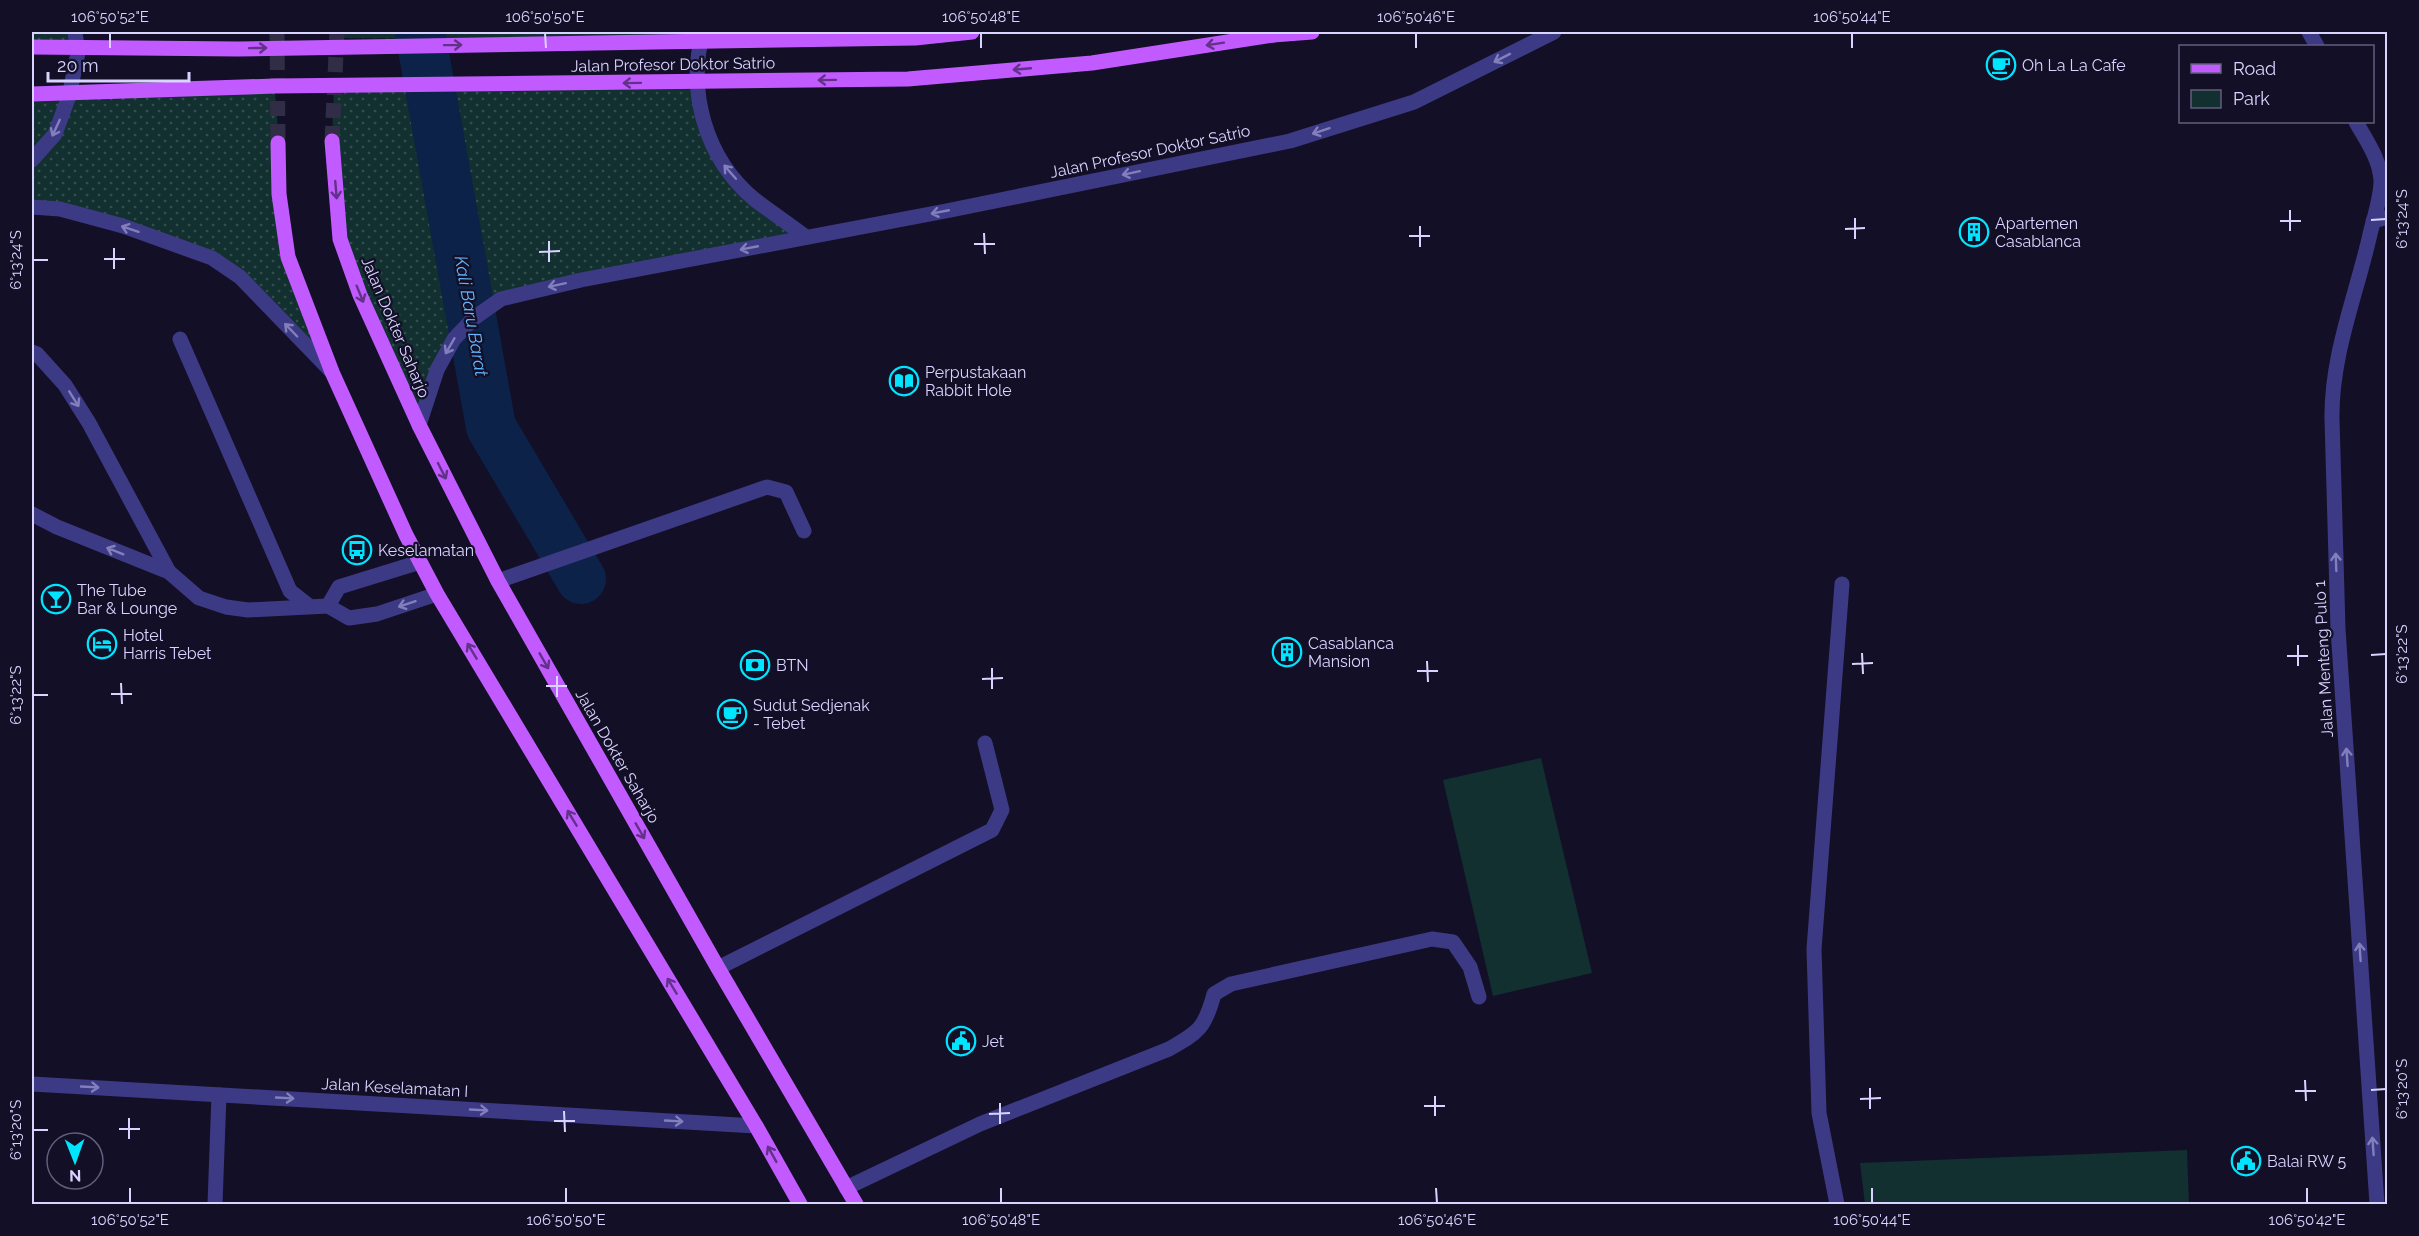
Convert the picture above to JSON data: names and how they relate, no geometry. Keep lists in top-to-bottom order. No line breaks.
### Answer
{"streets":{"main road":["Jalan Profesor Doktor Satrio","Jalan Dokter Saharjo"],"street":["Jalan Menteng Pulo 1","Jalan Keselamatan I"]},"crossings":[["Jalan Profesor Doktor Satrio","Jalan Dokter Saharjo"]],"one_way":["Jalan Menteng Pulo 1","Jalan Keselamatan I"],"water":["Kali Baru Barat"],"places":{"cafe":["Oh La La Cafe","Sudut Sedjenak - Tebet"],"building":["Apartemen Casablanca","Casablanca Mansion"],"library":["Perpustakaan Rabbit Hole"],"bus stop":["Keselamatan"],"bar":["The Tube Bar & Lounge"],"hotel":["Hotel Harris Tebet"],"bank":["BTN"],"public building":["Jet","Balai RW 5"]},"legend":["Road","Park"],"scale_bar":"20 m","north":"bottom","coordinates":["106°50'52\"E","106°50'50\"E","106°50'48\"E","106°50'46\"E","106°50'44\"E","6°13'24\"S","6°13'22\"S","6°13'20\"S","106°50'42\"E"]}
